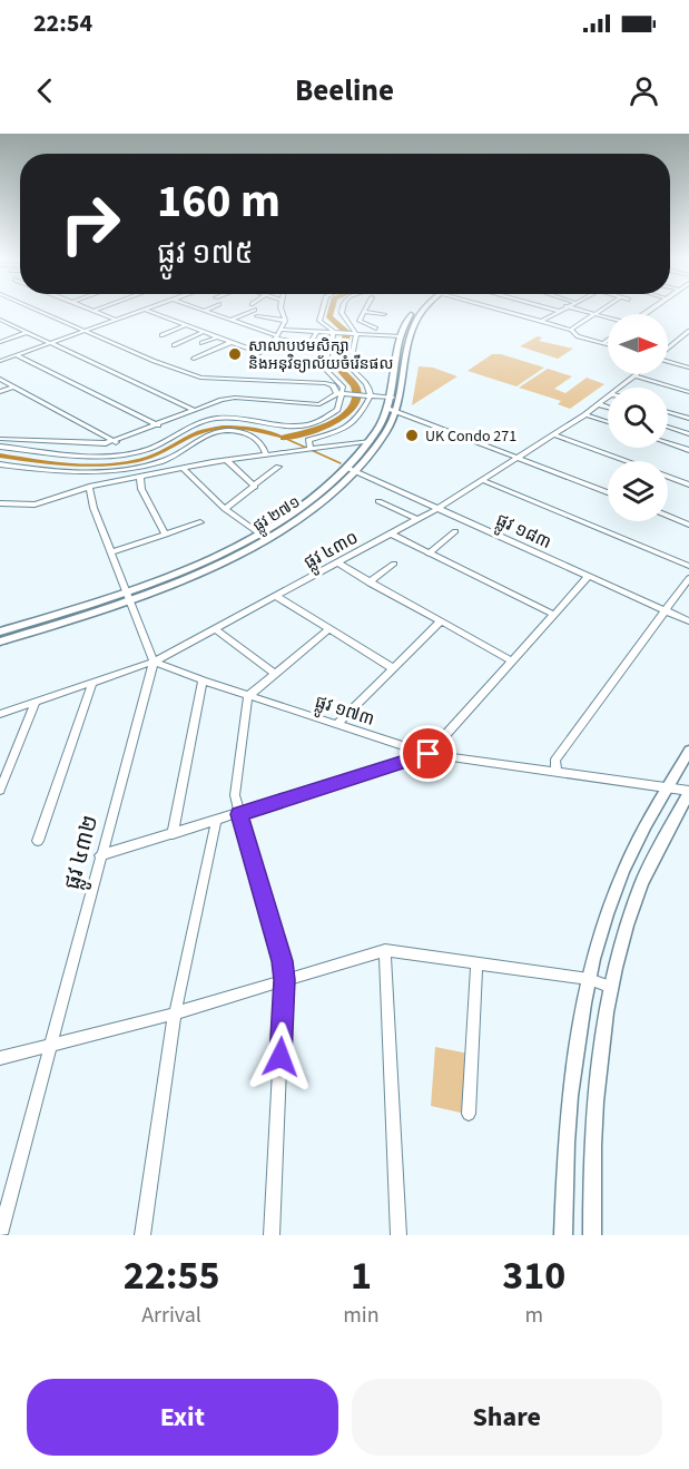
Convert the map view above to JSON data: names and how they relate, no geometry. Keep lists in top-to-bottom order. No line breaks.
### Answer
{"streets":{"main road":["ផ្លូវ ២៧១"],"street":["ផ្លូវ ១៨៣","ផ្លូវ ៤៣០","ផ្លូវ ១៧៣","ផ្លូវ ៤៣២"]},"crossings":[["ផ្លូវ ២៧១","ផ្លូវ ១៨៣"],["ផ្លូវ ១៨៣","ផ្លូវ ៤៣០"],["ផ្លូវ ៤៣០","ផ្លូវ ១៧៣"],["ផ្លូវ ៤៣០","ផ្លូវ ៤៣២"],["ផ្លូវ ១៧៣","ផ្លូវ ៤៣២"]],"places":["សាលាបឋមសិក្សា និងអនុវិទ្យាល័យចំរើនផល","UK Condo 271"],"north":"right","page":{"status":"22:54","header":"Beeline","turn":["160 m","ផ្លូវ ១៧៥"],"eta":["22:55","Arrival","1","min","310","m"],"buttons":["Exit","Share"]}}
